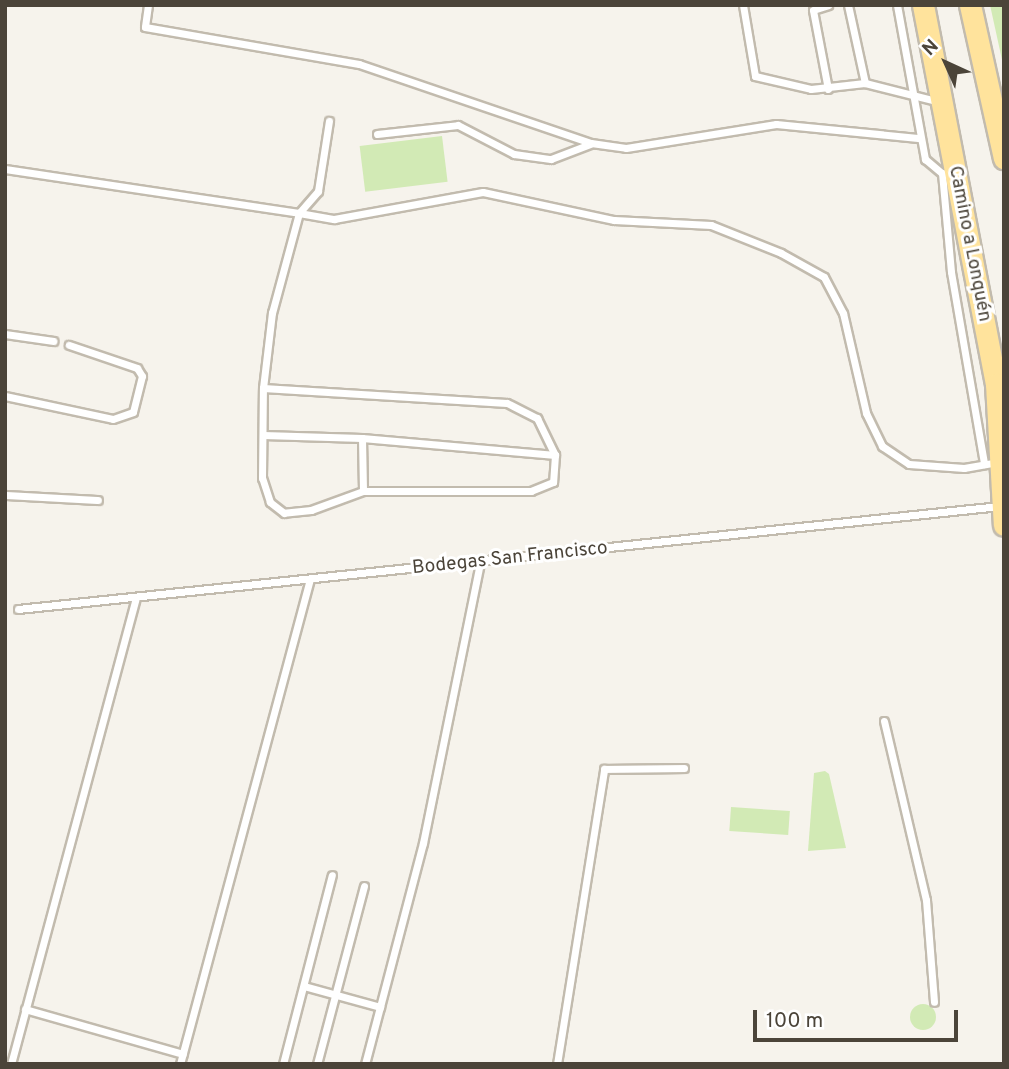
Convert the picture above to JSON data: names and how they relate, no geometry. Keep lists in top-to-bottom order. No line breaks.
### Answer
{"streets":{"main road":["Camino a Lonquén"],"lane":["Bodegas San Francisco"]},"crossings":[["Camino a Lonquén","Bodegas San Francisco"]],"scale_bar":"100 m","north":"top left"}
